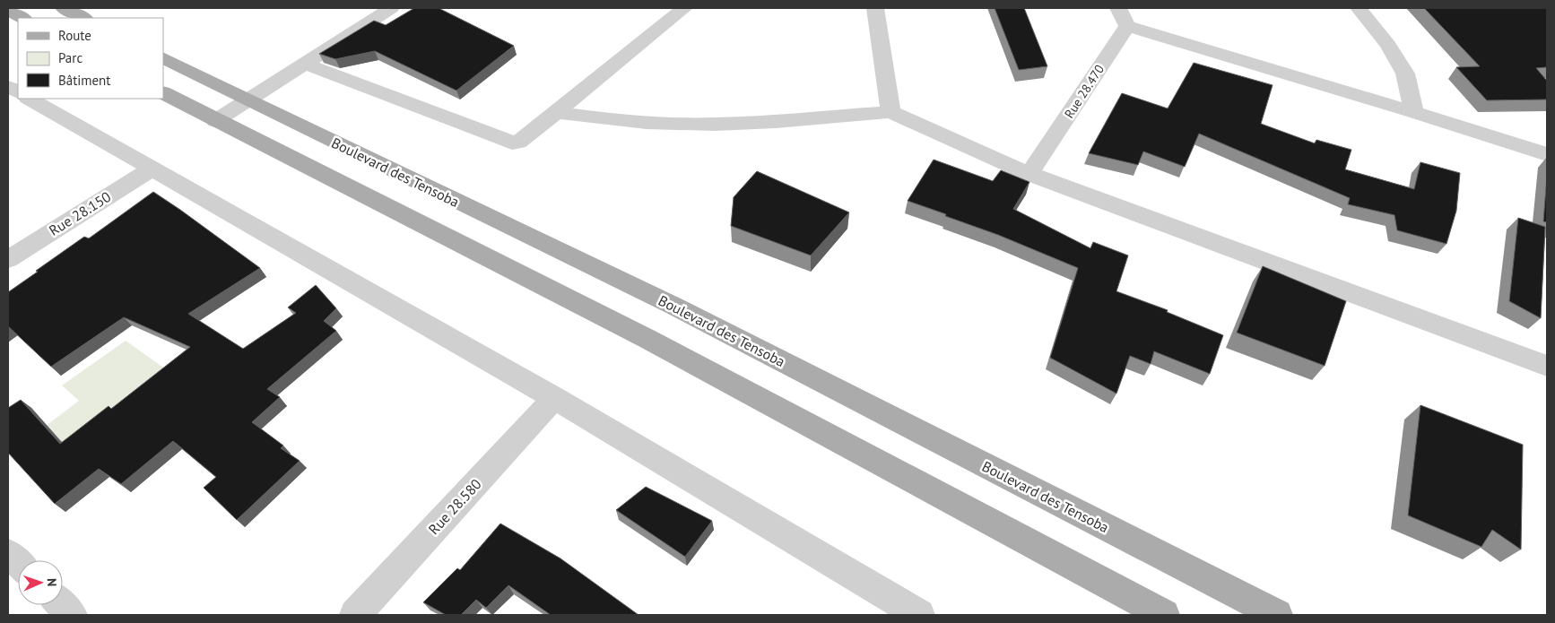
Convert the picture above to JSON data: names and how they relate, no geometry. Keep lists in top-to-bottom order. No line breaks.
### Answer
{"streets":{"main road":["Boulevard des Tensoba"],"street":["Rue 28.470","Rue 28.150","Rue 28.580"]},"legend":["Route","Parc","Bâtiment"],"north":"right"}
